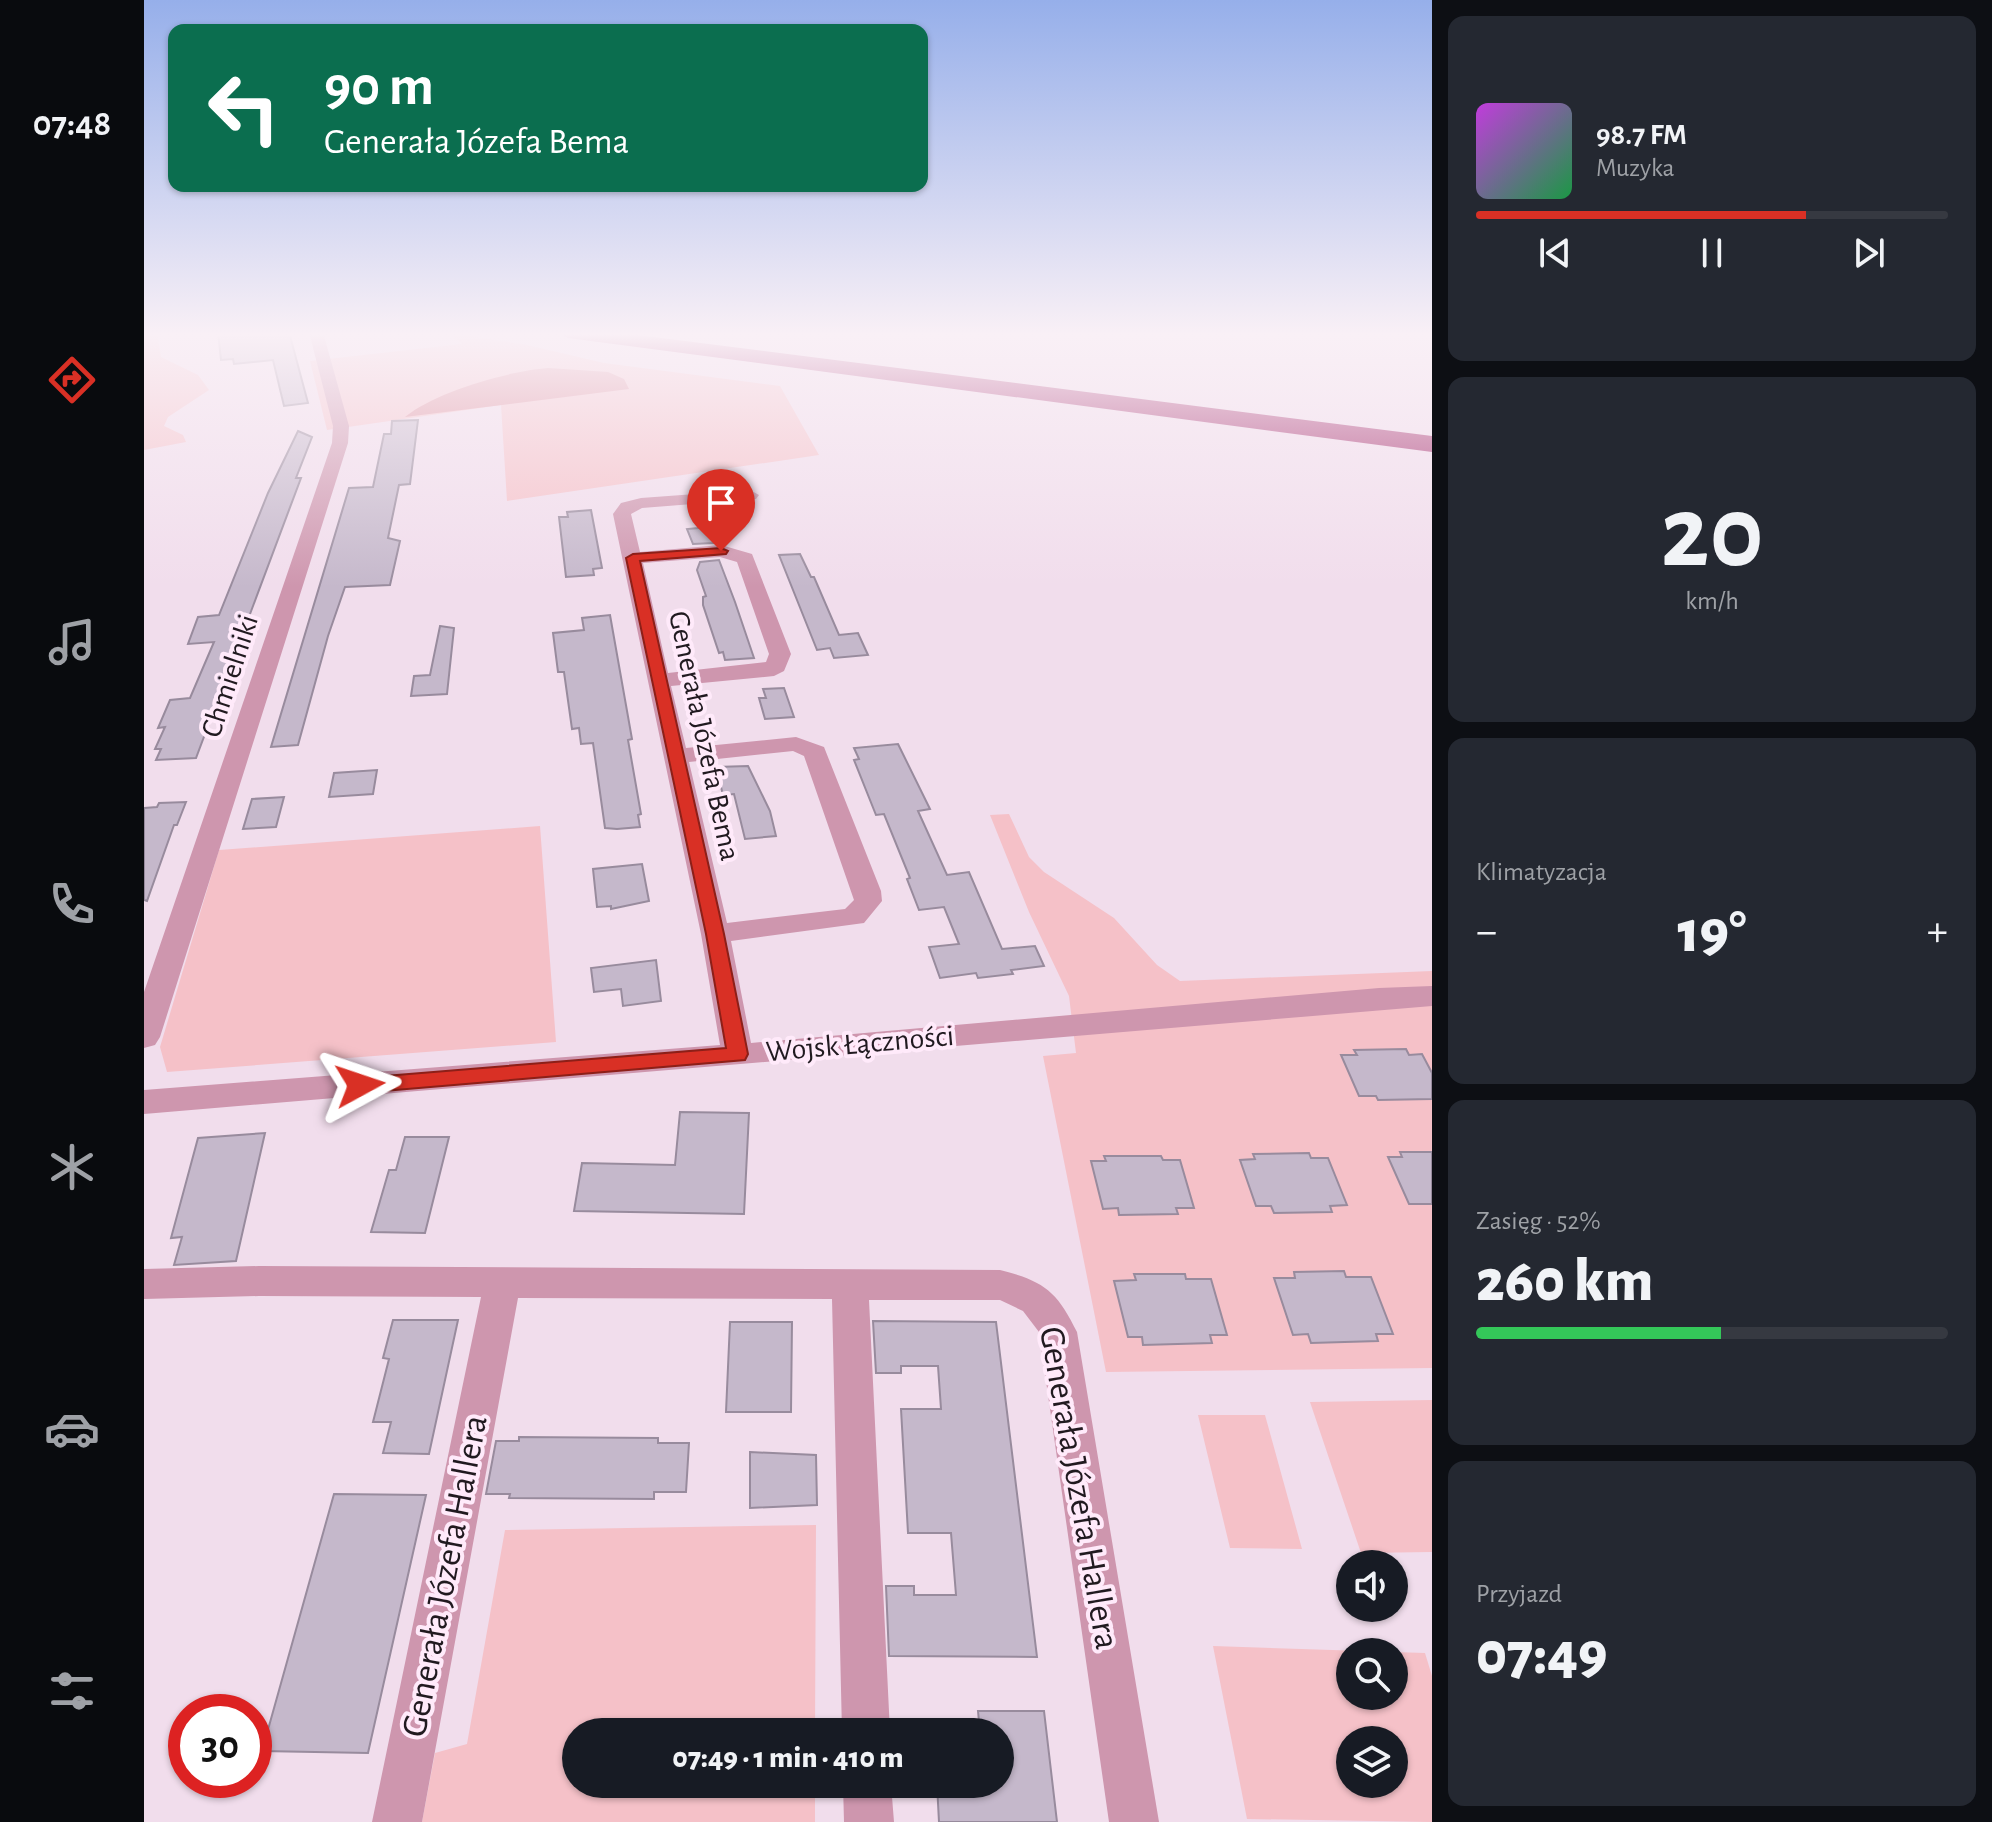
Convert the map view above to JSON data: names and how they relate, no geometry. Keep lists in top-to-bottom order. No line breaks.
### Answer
{"streets":{"street":["Chmielniki","Generała Józefa Bema","Wojsk Łączności","Generała Józefa Hallera"]},"crossings":[["Generała Józefa Bema","Wojsk Łączności"]],"page":{"tabs":"07:48","turn":["90 m","Generała Józefa Bema"],"song":["98.7 FM","Muzyka"],"tile":[["20","km/h"],"Klimatyzacja",["Zasięg · 52%","260 km"],["Przyjazd","07:49"]],"heat":["−","19°","+"],"limit":"30","trip":"07:49 · 1 min · 410 m"}}
